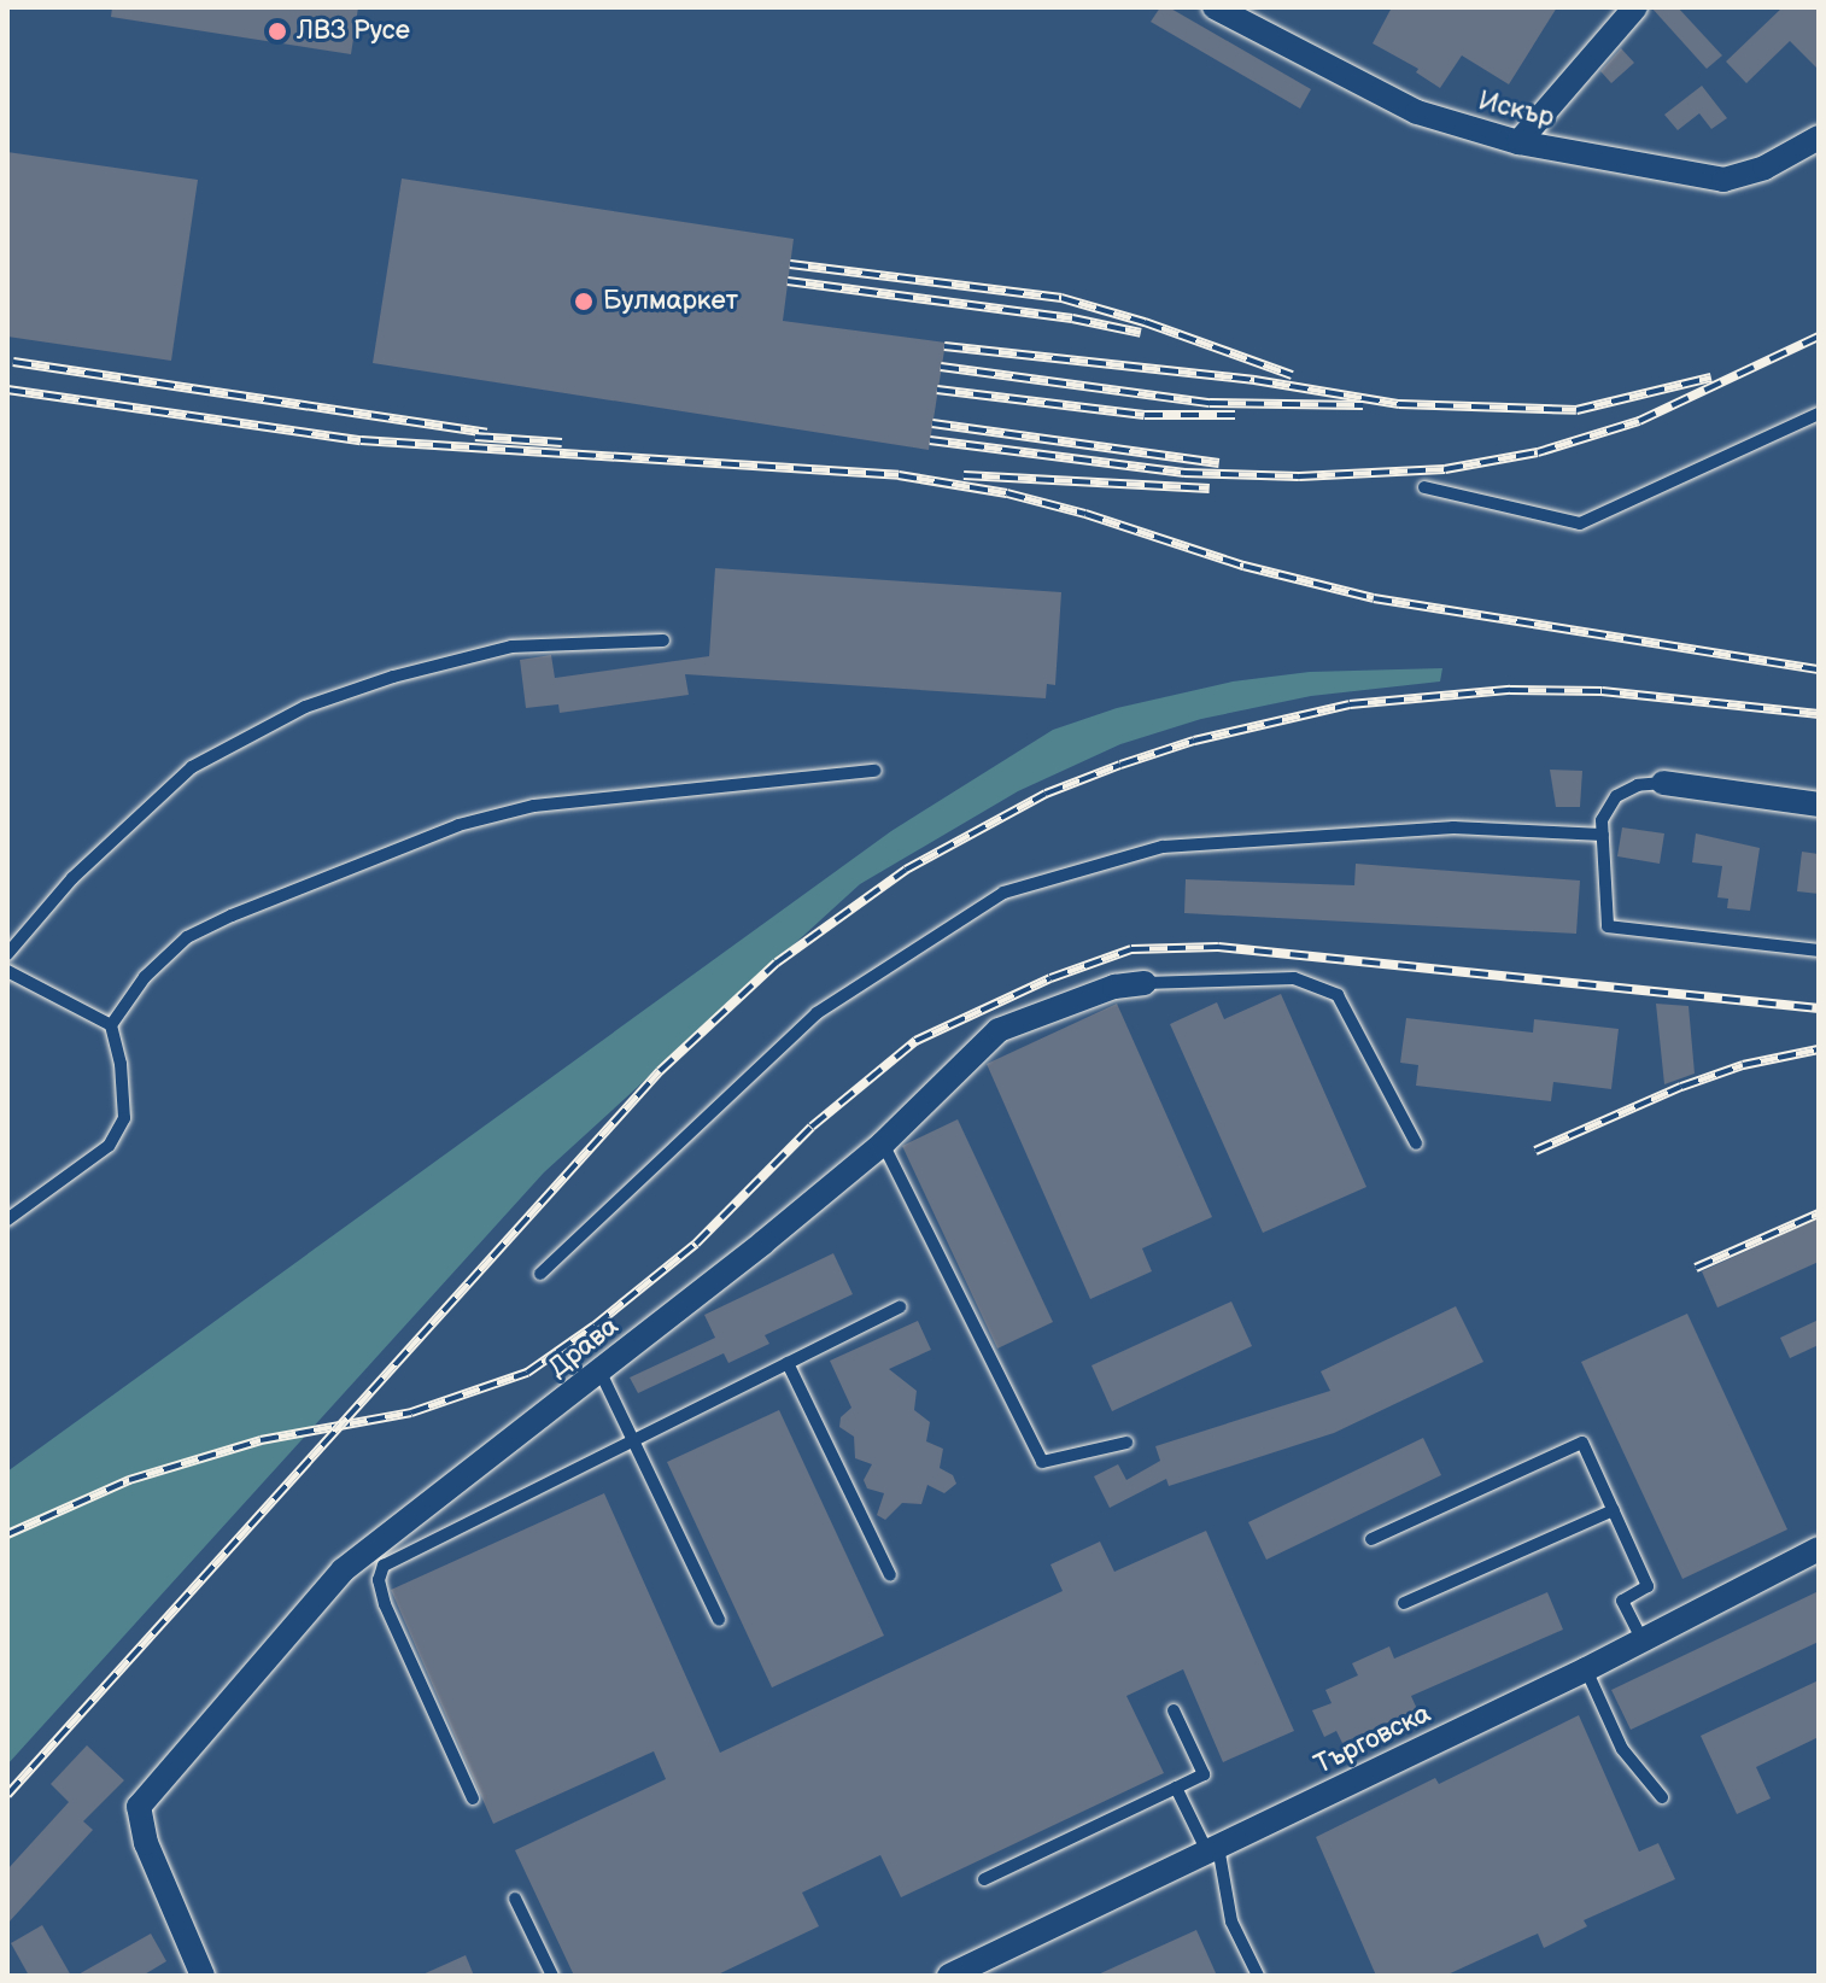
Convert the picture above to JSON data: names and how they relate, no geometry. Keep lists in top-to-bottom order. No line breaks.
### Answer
{"streets":{"street":["Искър","Драва","Търговска"]},"places":["ЛВЗ Русе","Булмаркет"]}
